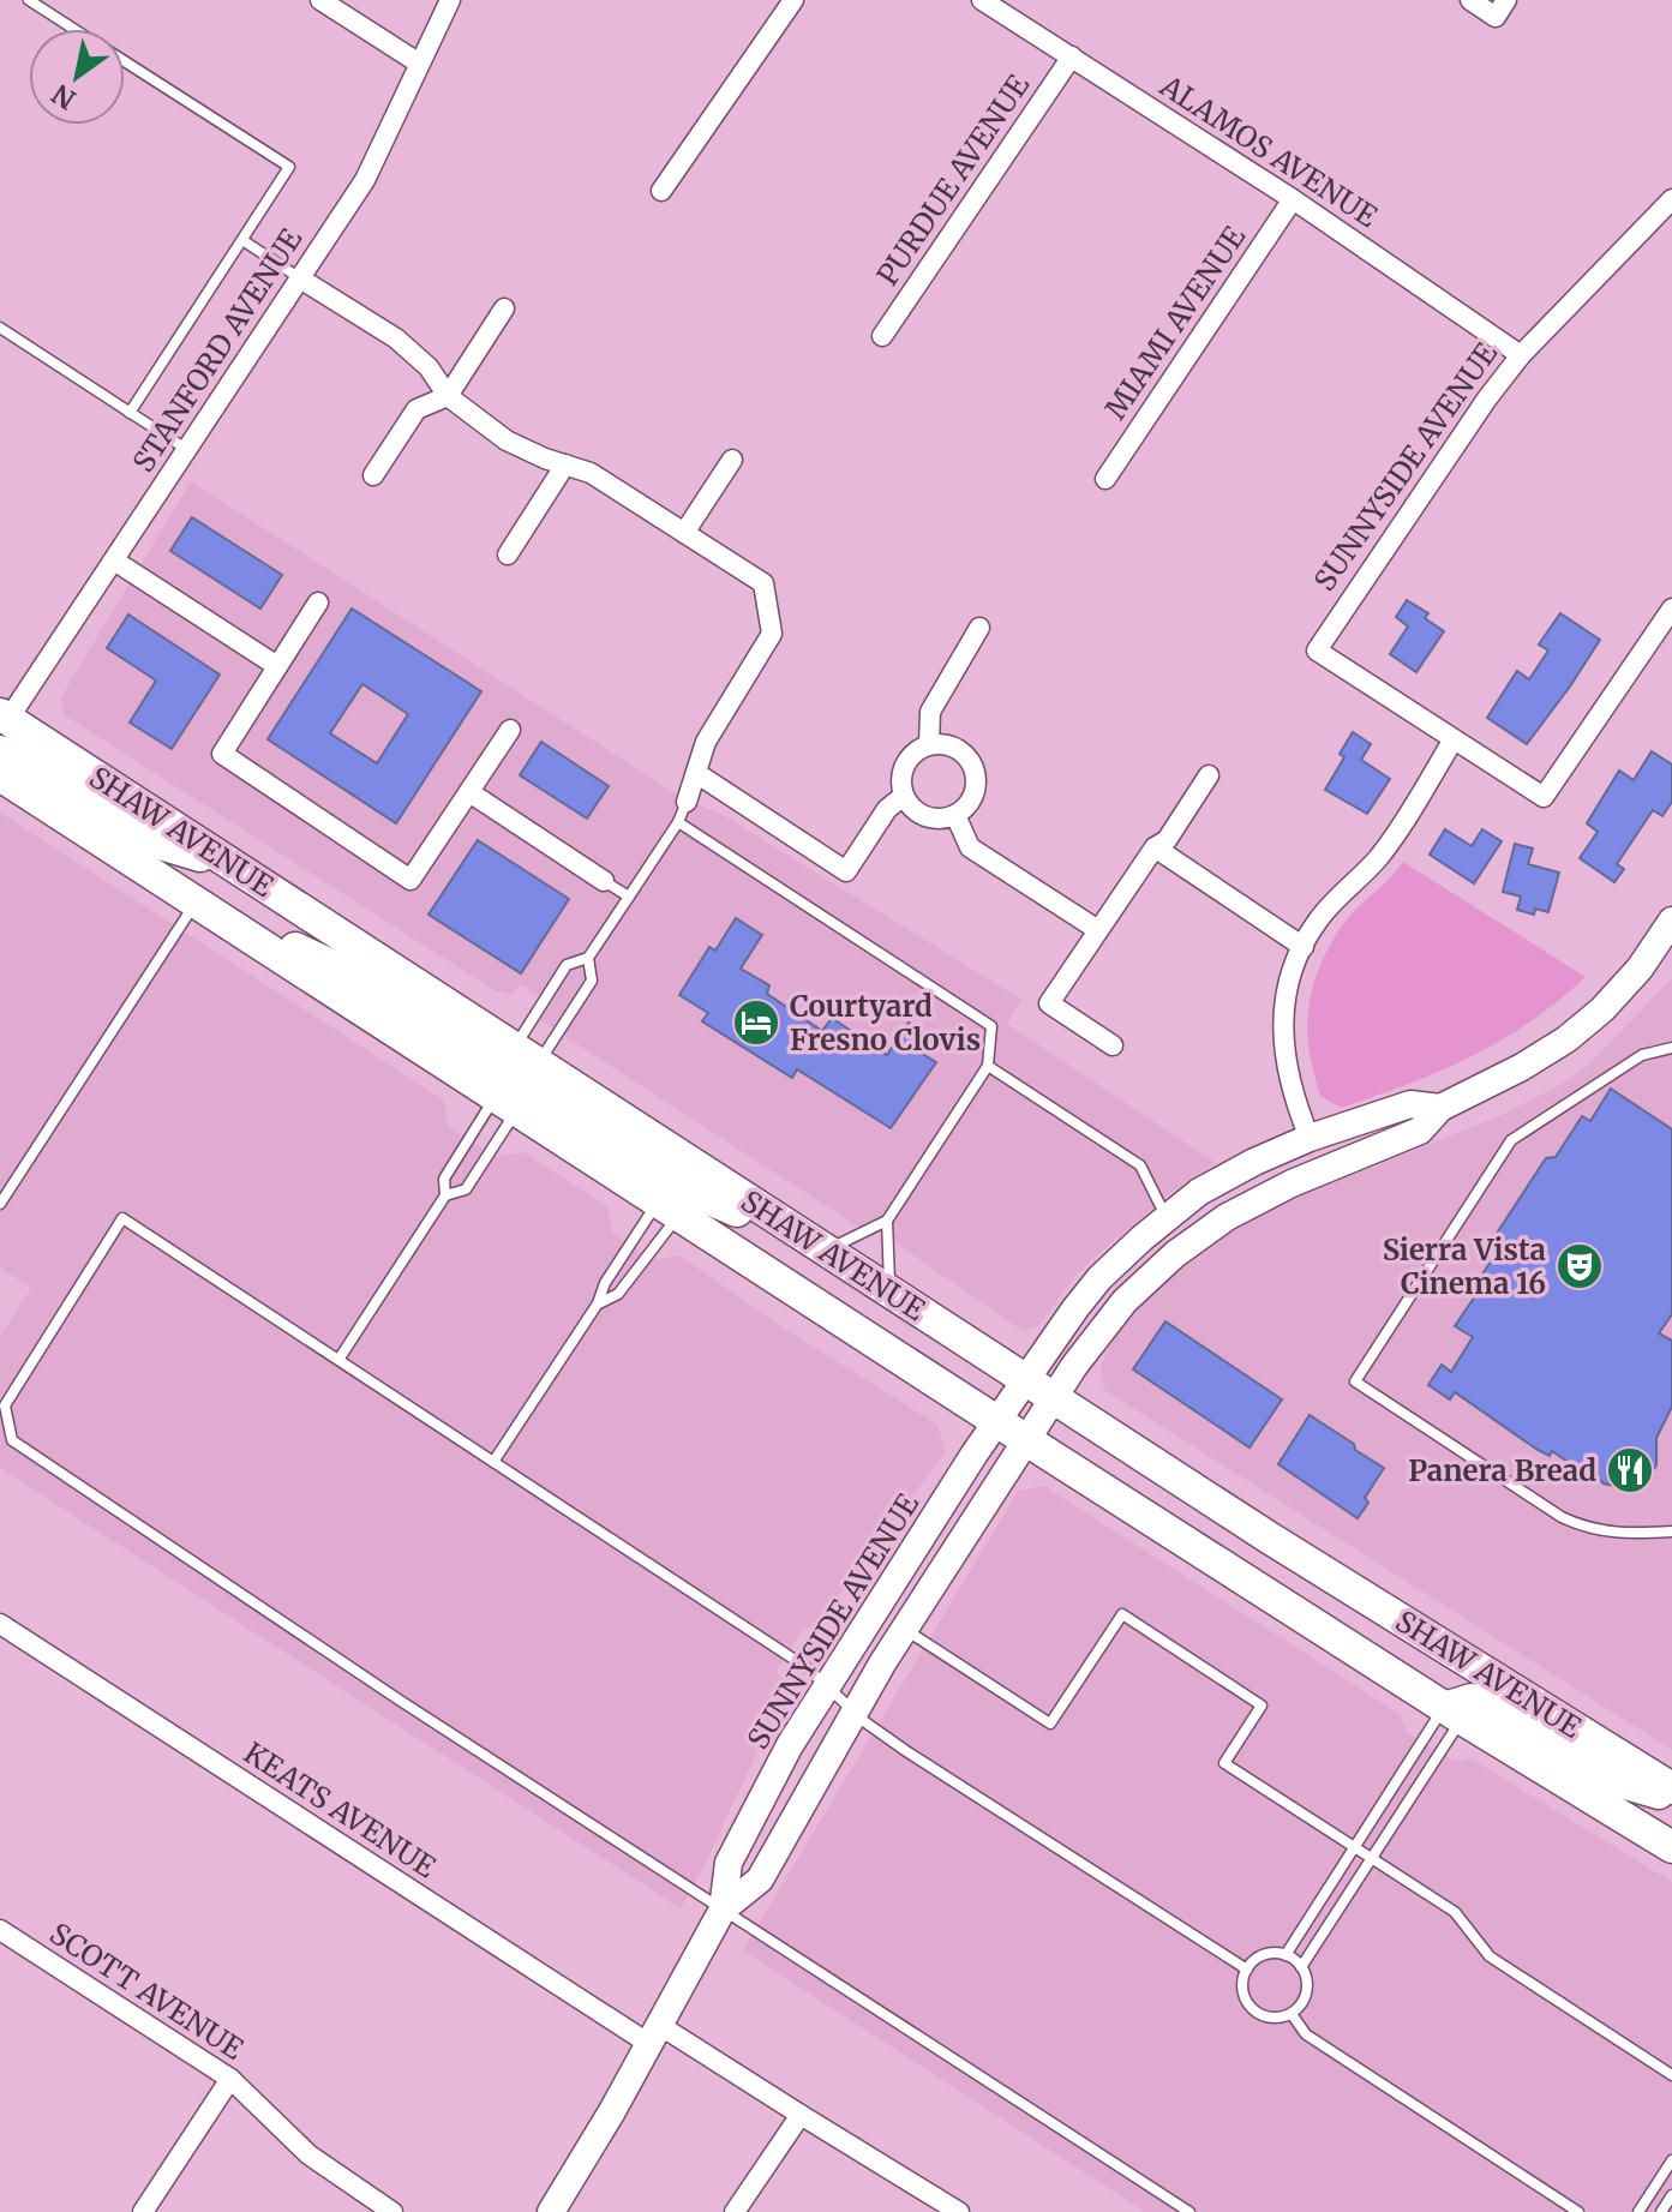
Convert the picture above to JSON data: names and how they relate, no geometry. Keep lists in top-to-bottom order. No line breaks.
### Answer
{"streets":{"main road":["SUNNYSIDE AVENUE","SHAW AVENUE"],"street":["ALAMOS AVENUE","PURDUE AVENUE","MIAMI AVENUE","STANFORD AVENUE","KEATS AVENUE","SCOTT AVENUE"]},"crossings":[["ALAMOS AVENUE","PURDUE AVENUE"],["ALAMOS AVENUE","MIAMI AVENUE"],["ALAMOS AVENUE","SUNNYSIDE AVENUE"],["STANFORD AVENUE","SHAW AVENUE"],["SUNNYSIDE AVENUE","SHAW AVENUE"],["SUNNYSIDE AVENUE","KEATS AVENUE"]],"places":{"hotel":["Courtyard Fresno Clovis"],"theatre":["Sierra Vista Cinema 16"],"restaurant":["Panera Bread"]},"north":"bottom left"}
